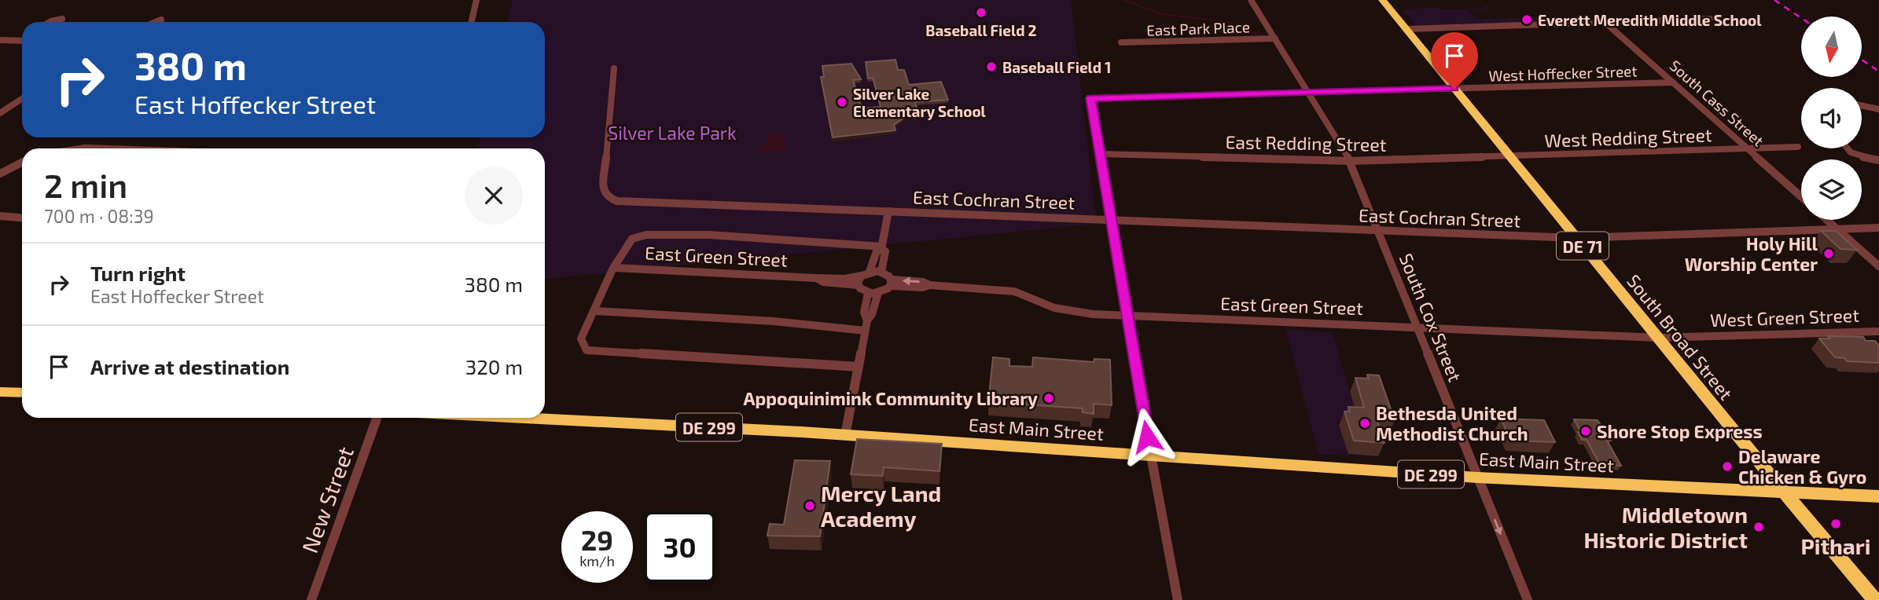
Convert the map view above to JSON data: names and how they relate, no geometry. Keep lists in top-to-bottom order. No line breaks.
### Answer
{"streets":{"main road":["DE 71","South Broad Street","DE 299","East Main Street"],"street":["East Park Place","West Hoffecker Street","South Cass Street","West Redding Street","East Redding Street","East Cochran Street","East Green Street","South Cox Street","West Green Street","New Street"]},"crossings":[["East Park Place","South Cox Street"],["West Hoffecker Street","South Cass Street"],["West Hoffecker Street","East Redding Street"],["West Hoffecker Street","South Cox Street"],["West Hoffecker Street","South Broad Street"],["South Cass Street","West Redding Street"],["West Redding Street","East Redding Street"],["West Redding Street","South Broad Street"],["East Redding Street","South Cox Street"],["East Redding Street","South Broad Street"],["East Cochran Street","South Cox Street"],["East Cochran Street","South Broad Street"],["DE 71","South Broad Street"],["DE 71","DE 299"],["DE 71","East Main Street"],["East Green Street","South Cox Street"],["East Green Street","West Green Street"],["East Green Street","South Broad Street"],["South Cox Street","East Main Street"],["West Green Street","South Broad Street"],["South Broad Street","DE 299"],["South Broad Street","East Main Street"],["DE 299","East Main Street"]],"parks":["Silver Lake Park"],"places":["Baseball Field 2","Everett Meredith Middle School","Baseball Field 1","Silver Lake Elementary School","Holy Hill Worship Center","Appoquinimink Community Library","Bethesda United Methodist Church","Shore Stop Express","Delaware Chicken & Gyro","Mercy Land Academy","Pithari","Middletown Historic District"],"north":"bottom","page":{"turn":["380 m","East Hoffecker Street"],"heading":["2 min","700 m · 08:39"],"list":[{"name":"Turn right","note":"East Hoffecker Street","value":"380 m"},{"name":"Arrive at destination","value":"320 m"}],"speed":"29 km/h","limit":"30"}}
